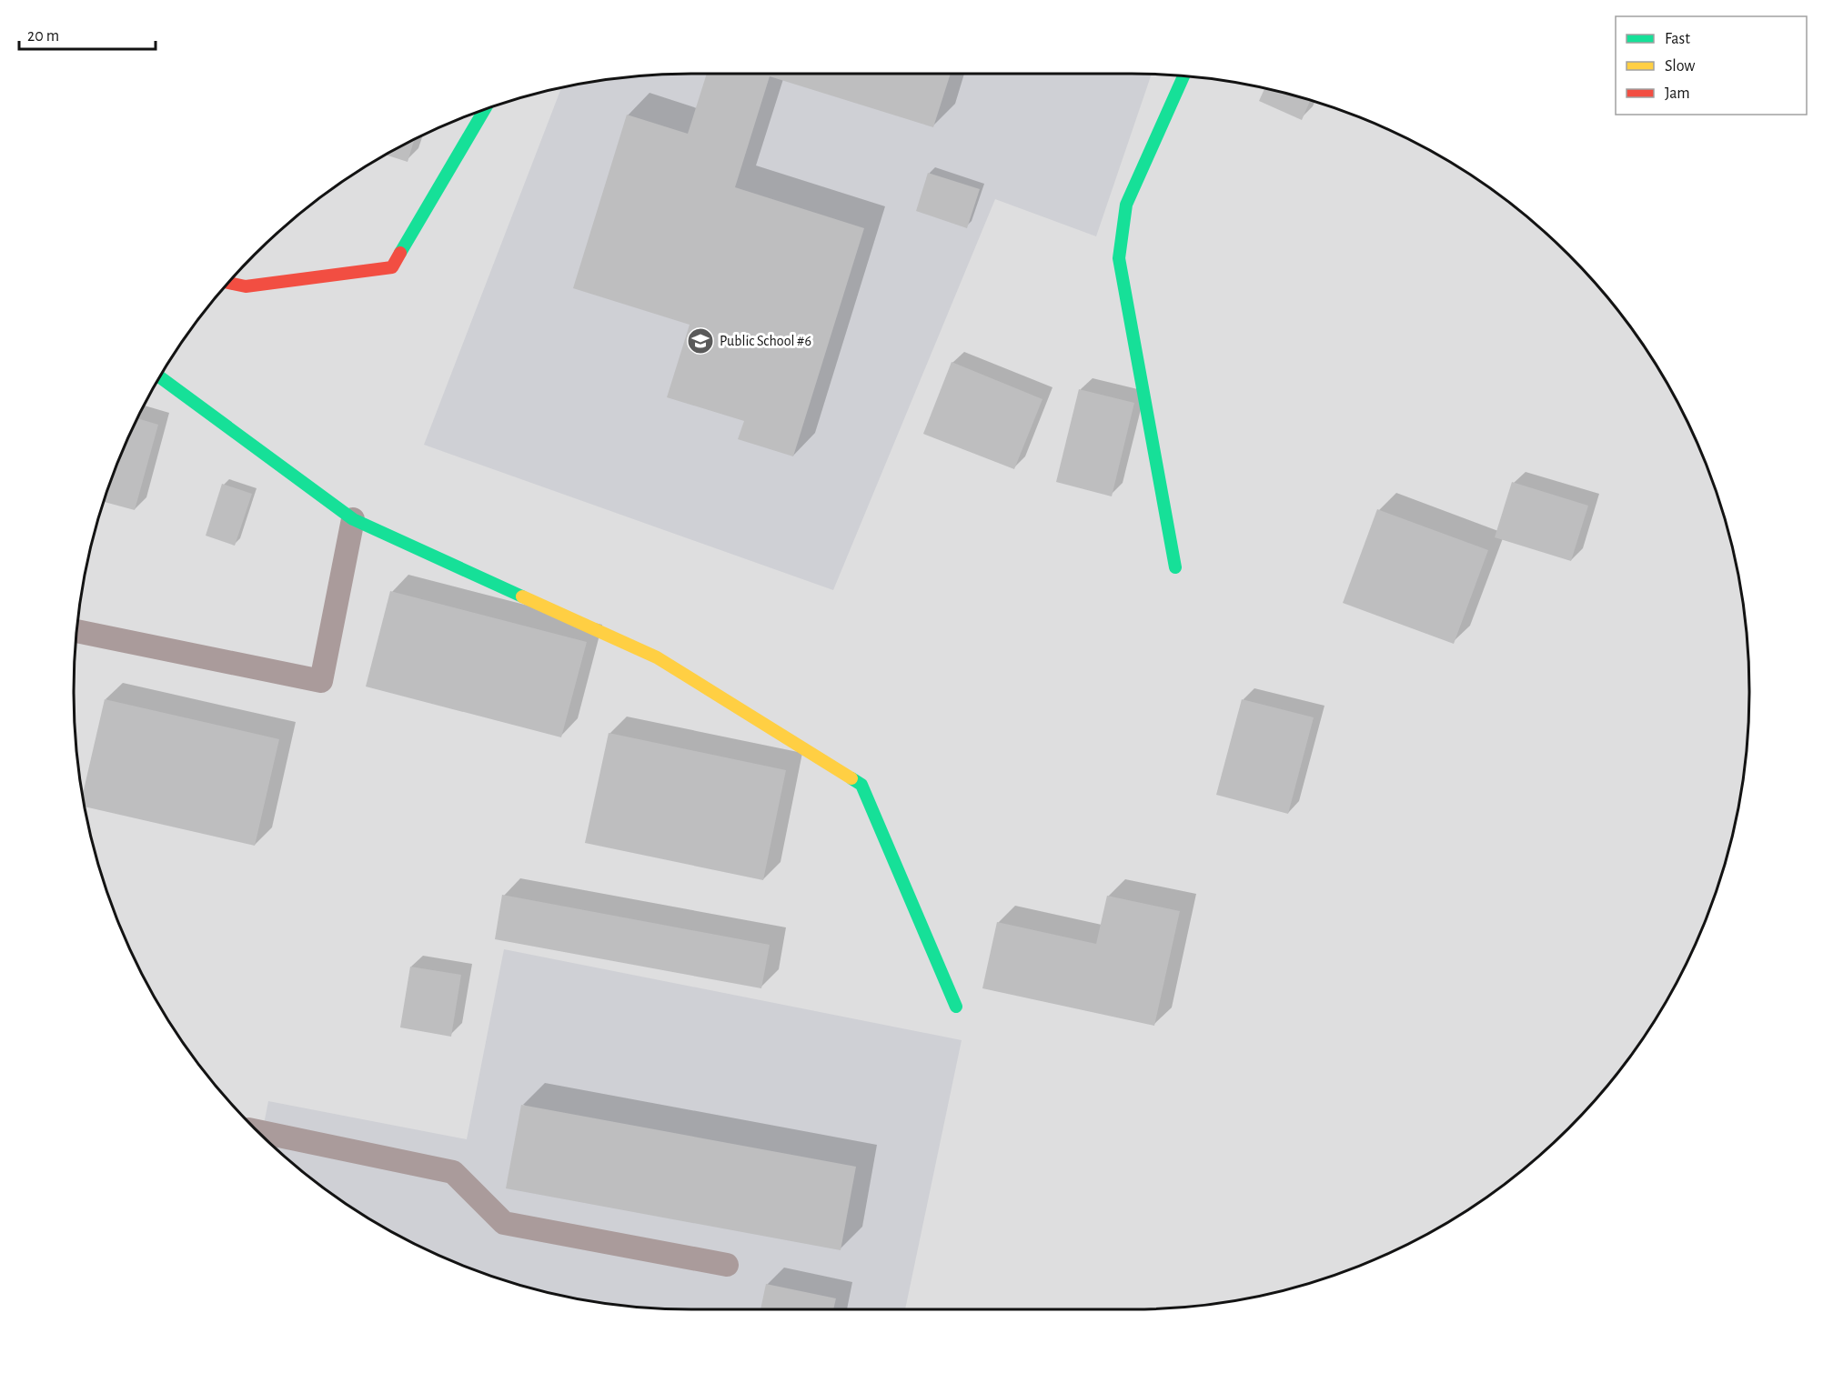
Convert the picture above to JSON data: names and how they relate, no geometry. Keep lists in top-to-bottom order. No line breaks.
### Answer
{"places":{"school or university":["Public School #6"]},"legend":["Fast","Slow","Jam"],"scale_bar":"20 m"}
